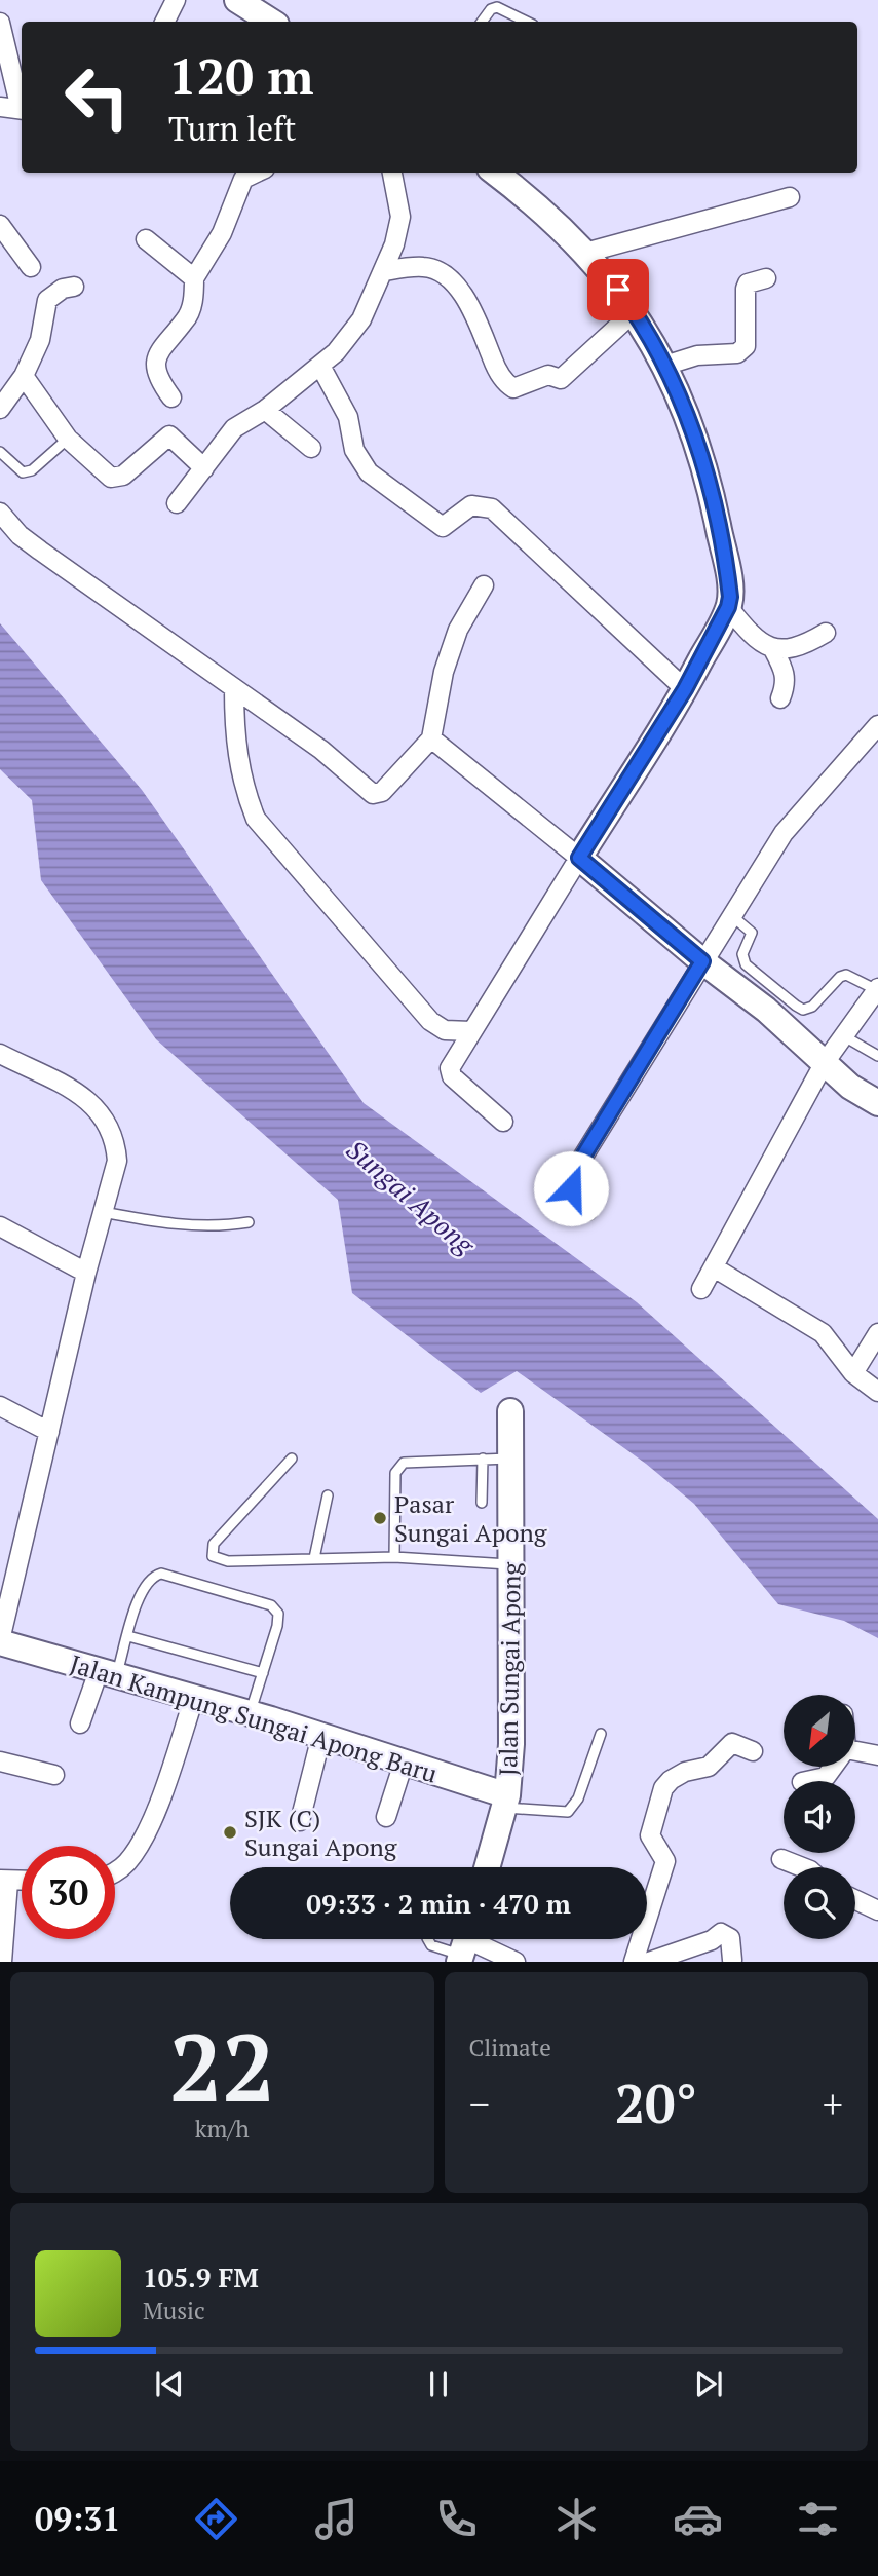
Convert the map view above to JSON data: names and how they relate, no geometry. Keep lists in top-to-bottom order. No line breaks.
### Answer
{"streets":{"street":["Jalan Sungai Apong","Jalan Kampung Sungai Apong Baru"]},"crossings":[["Jalan Sungai Apong","Jalan Kampung Sungai Apong Baru"]],"water":["Sungai Apong"],"places":["Pasar Sungai Apong","SJK (C) Sungai Apong"],"north":"bottom left","page":{"turn":["120 m","Turn left"],"limit":"30","trip":"09:33 · 2 min · 470 m","tile":[["22","km/h"],"Climate"],"heat":["−","20°","+"],"song":["105.9 FM","Music"],"tabs":"09:31"}}
